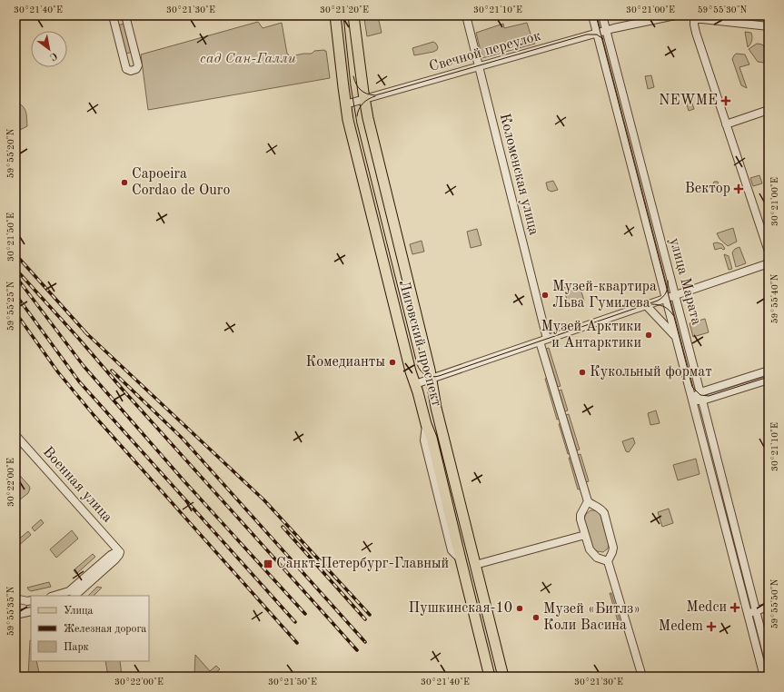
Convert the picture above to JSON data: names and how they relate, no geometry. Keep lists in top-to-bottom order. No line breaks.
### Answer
{"streets":{"main road":["Лиговский проспект"],"street":["Свечной переулок","Коломенская улица","улица Марата","Военная улица"]},"crossings":[["Свечной переулок","Коломенская улица"],["Свечной переулок","улица Марата"],["Свечной переулок","Лиговский проспект"]],"parks":["сад Сан-Галли"],"places":{"health":["NEWME","Вектор","Medси","Medem"],"other":["Capoeira Cordao de Ouro","Музей-квартира Льва Гумилева","Музей Арктики и Антарктики","Комедианты","Кукольный формат","Пушкинская-10","Музей «Битлз» Коли Васина"],"transit":["Санкт-Петербург-Главный"]},"legend":["Улица","Железная дорога","Парк"],"north":"bottom right","coordinates":["30°21'40\"E","30°21'30\"E","30°21'20\"E","30°21'10\"E","30°21'00\"E","59°55'30\"N","59°55'20\"N","30°21'50\"E","59°55'40\"N","59°55'25\"N","30°22'00\"E","59°55'50\"N","59°55'35\"N"]}
